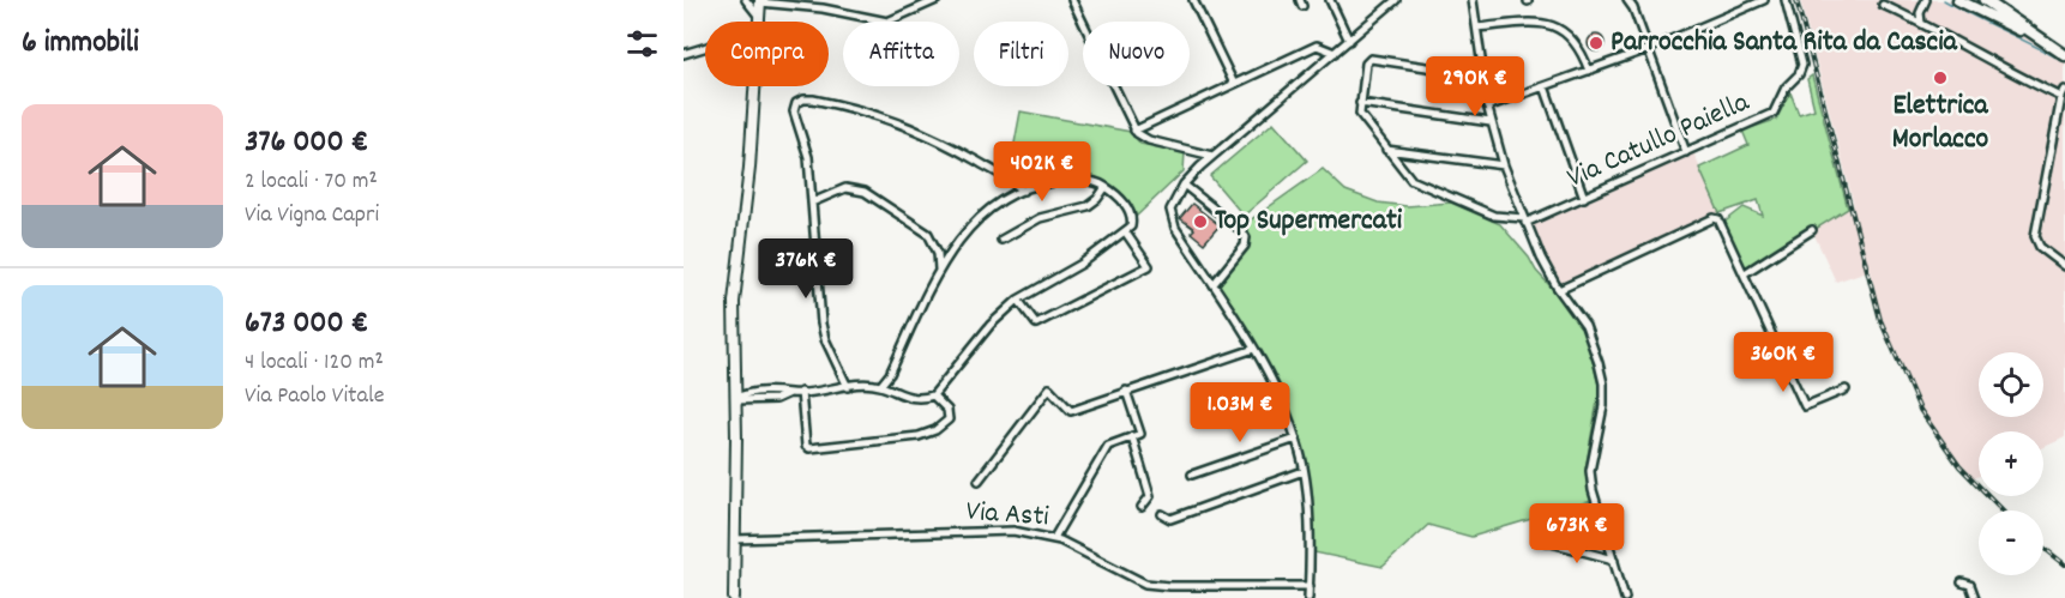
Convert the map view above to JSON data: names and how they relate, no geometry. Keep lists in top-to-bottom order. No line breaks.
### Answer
{"streets":{"street":["Via Catullo Paiella","Via Asti"]},"places":["Parrocchia Santa Rita da Cascia","Elettrica Morlacco","Top Supermercati"],"page":{"heading":"6 immobili","chip":["Compra","Affitta","Filtri","Nuovo"],"price":["290K €","402K €","376K €","360K €","1.03M €","673K €"],"list":[{"name":"376 000 €","note":"2 locali · 70 m² · Via Vigna Capri"},{"name":"673 000 €","note":"4 locali · 120 m² · Via Paolo Vitale"}],"map_buttons":["+","−"]}}
